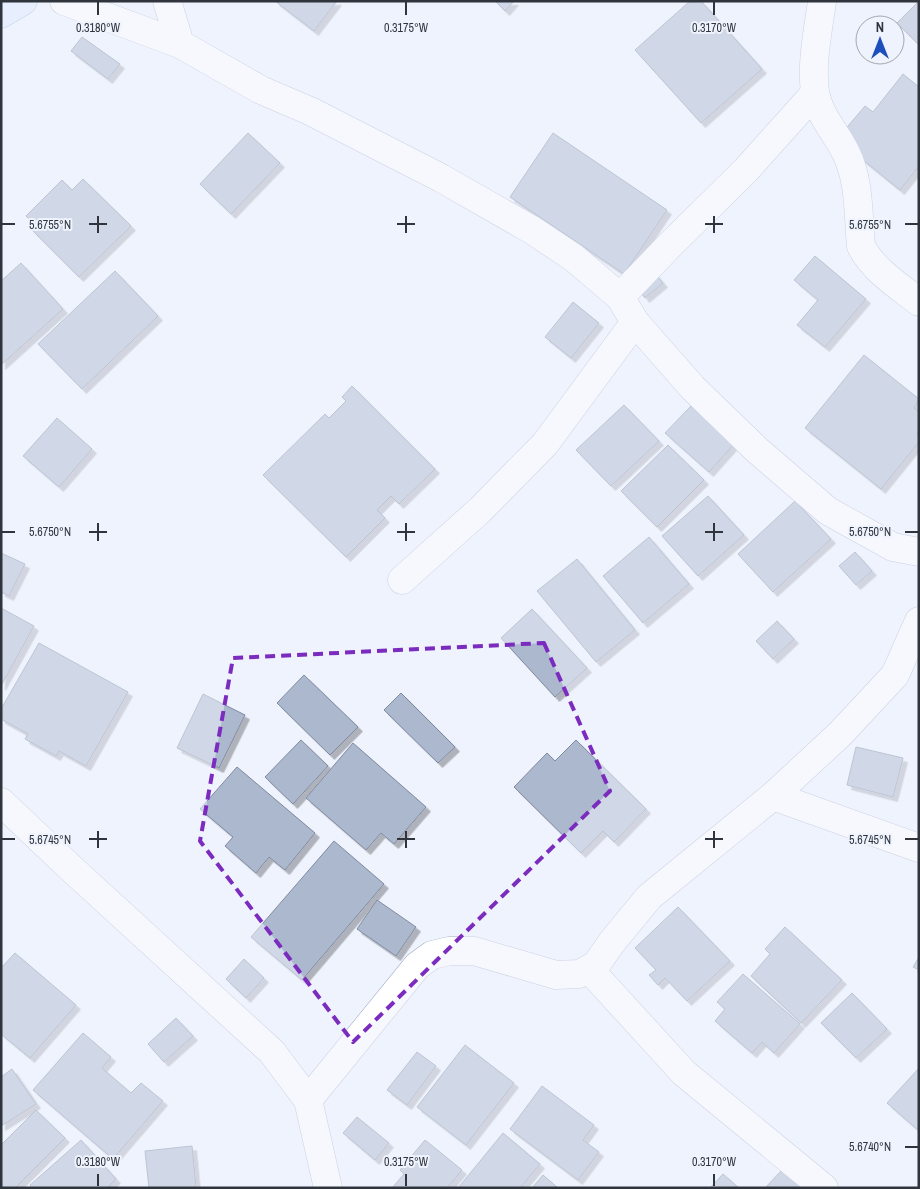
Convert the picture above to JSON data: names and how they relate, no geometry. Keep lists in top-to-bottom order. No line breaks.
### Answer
{"north":"top","coordinates":["0.3180°W","0.3175°W","0.3170°W","5.6755°N","5.6750°N","5.6745°N","5.6740°N"]}
